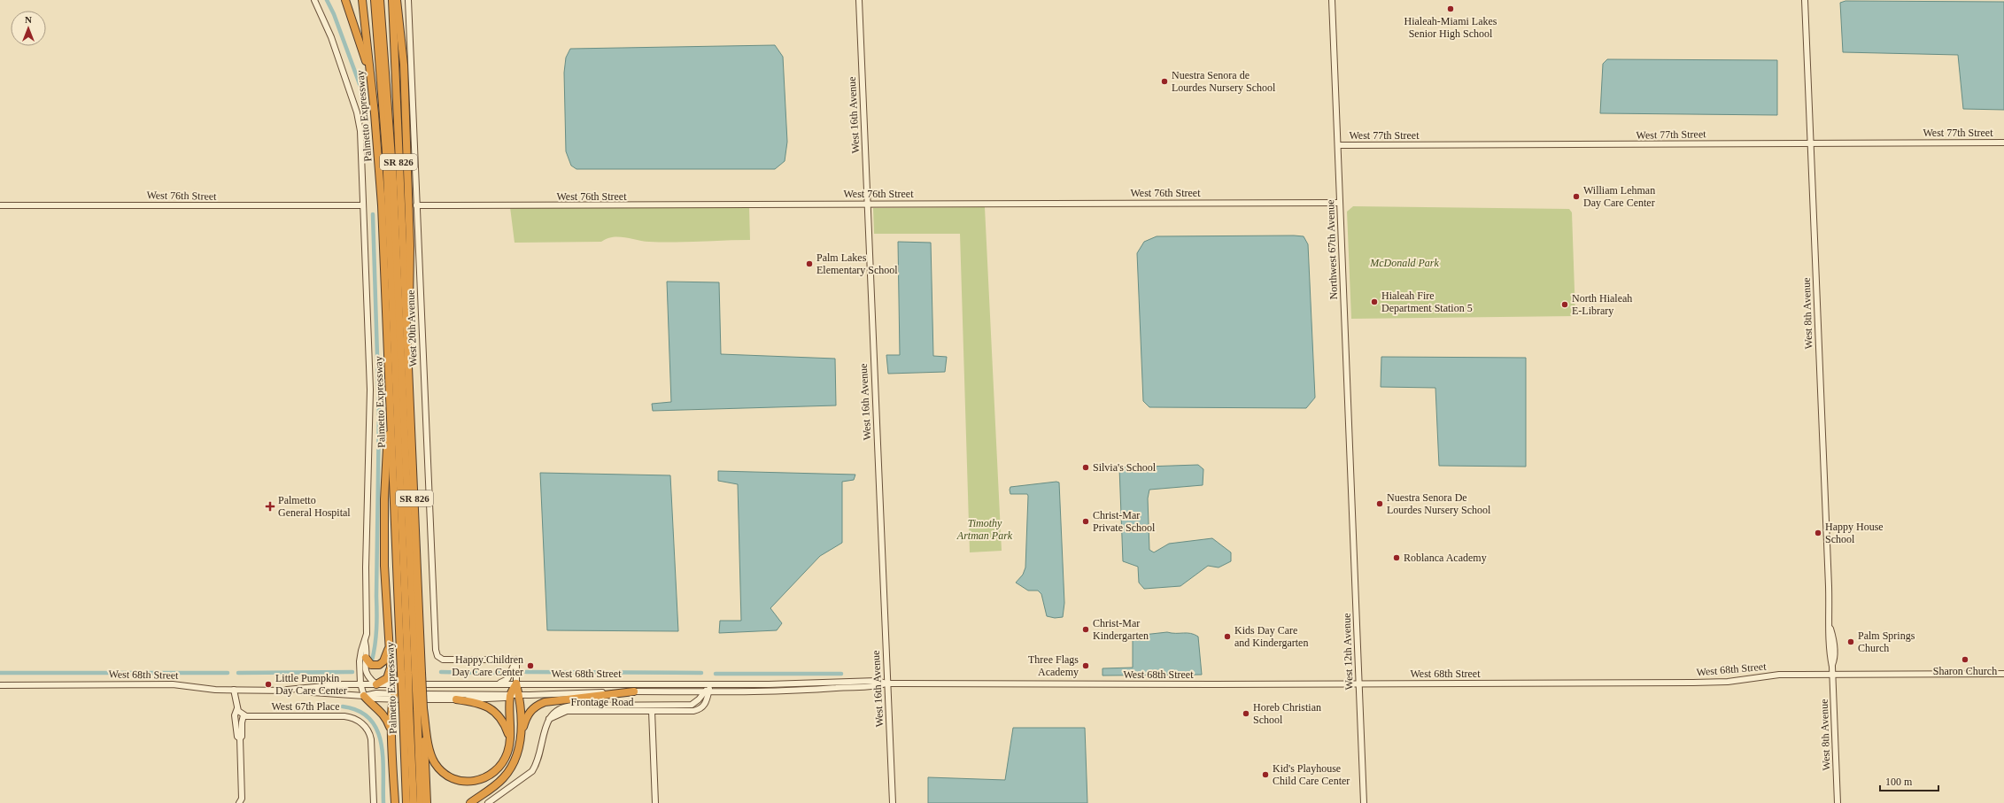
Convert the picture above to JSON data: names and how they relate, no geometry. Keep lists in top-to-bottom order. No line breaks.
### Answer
{"streets":{"highway":["Palmetto Expressway","SR 826"],"street":["West 16th Avenue","West 77th Street","West 76th Street","Northwest 67th Avenue","West 8th Avenue","West 20th Avenue","West 12th Avenue","West 68th Street","Frontage Road","West 67th Place"]},"crossings":[["West 16th Avenue","West 76th Street"],["West 16th Avenue","West 68th Street"],["West 77th Street","Northwest 67th Avenue"],["West 77th Street","West 8th Avenue"],["West 76th Street","Northwest 67th Avenue"],["West 76th Street","West 20th Avenue"],["Northwest 67th Avenue","West 12th Avenue"],["West 8th Avenue","West 68th Street"],["West 12th Avenue","West 68th Street"],["West 68th Street","Frontage Road"]],"parks":["McDonald Park","Timothy Artman Park"],"places":{"other":["Hialeah-Miami Lakes Senior High School","Nuestra Senora de Lourdes Nursery School","William Lehman Day Care Center","Palm Lakes Elementary School","Hialeah Fire Department Station 5","North Hialeah E-Library","Silvia's School","Nuestra Senora De Lourdes Nursery School","Christ-Mar Private School","Happy House School","Roblanca Academy","Christ-Mar Kindergarten","Kids Day Care and Kindergarten","Palm Springs Church","Sharon Church","Happy Children Day Care Center","Three Flags Academy","Little Pumpkin Day Care Center","Horeb Christian School","Kid's Playhouse Child Care Center"],"health":["Palmetto General Hospital"]},"scale_bar":"100 m","north":"top"}
